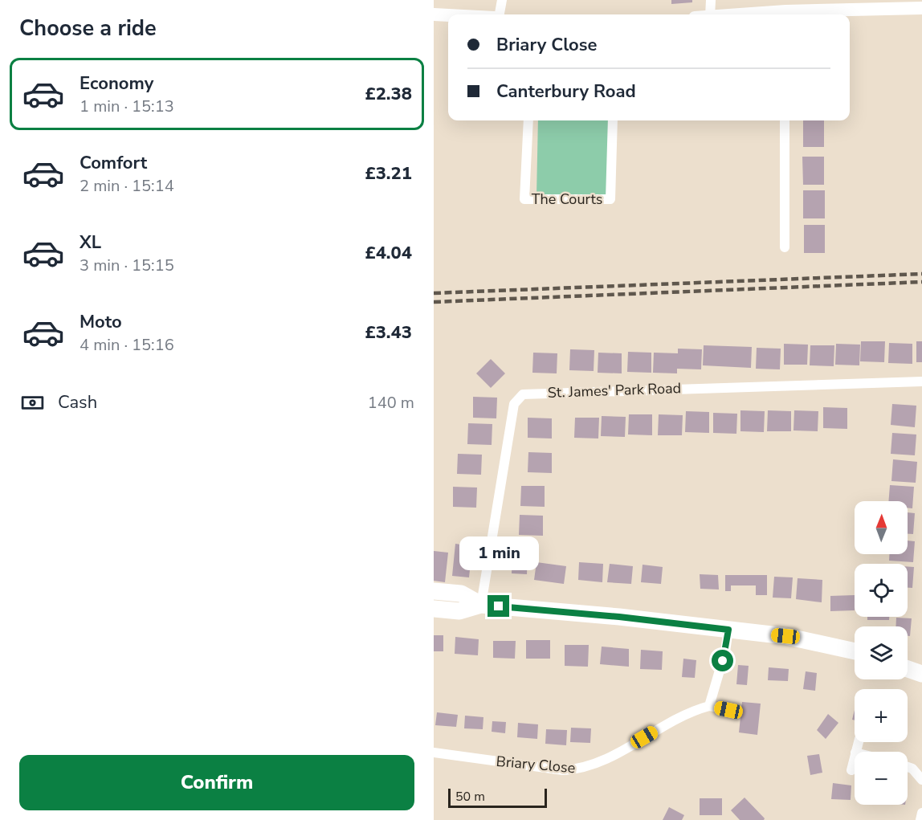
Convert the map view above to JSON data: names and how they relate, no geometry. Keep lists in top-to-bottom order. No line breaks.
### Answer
{"streets":{"street":["The Courts","St. James' Park Road","Briary Close"]},"scale_bar":"50 m","north":"top","page":{"heading":"Choose a ride","banner":["Briary Close","Canterbury Road"],"list":[{"name":"Economy","note":"1 min · 15:13","value":"£2.38"},{"name":"Comfort","note":"2 min · 15:14","value":"£3.21"},{"name":"XL","note":"3 min · 15:15","value":"£4.04"},{"name":"Moto","note":"4 min · 15:16","value":"£3.43"}],"pay":["Cash","140 m"],"map_buttons":["+","−"],"bubble":"1 min","buttons":"Confirm","scale":"50 m"}}
